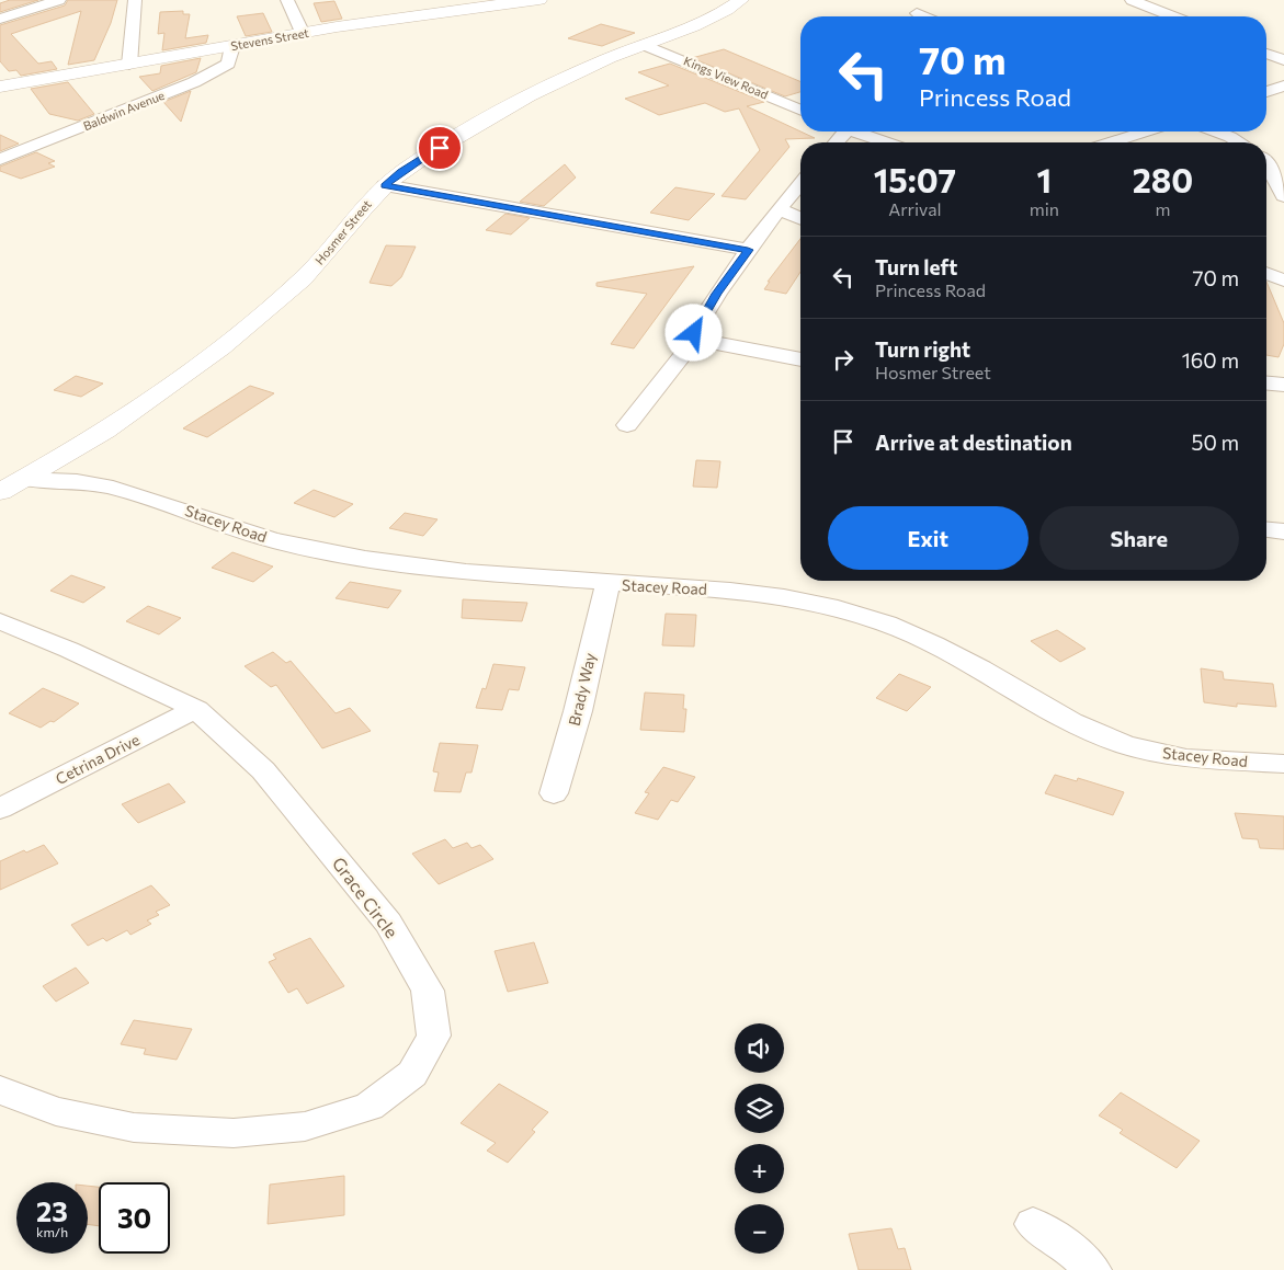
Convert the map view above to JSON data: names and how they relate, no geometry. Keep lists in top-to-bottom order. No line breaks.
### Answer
{"streets":{"street":["Stevens Street","Kings View Road","Baldwin Avenue","Hosmer Street","Stacey Road","Brady Way","Cetrina Drive","Grace Circle"]},"crossings":[["Stevens Street","Baldwin Avenue"],["Kings View Road","Hosmer Street"],["Hosmer Street","Stacey Road"],["Stacey Road","Brady Way"],["Cetrina Drive","Grace Circle"]],"page":{"turn":["70 m","Princess Road"],"eta":["15:07","Arrival","1","min","280","m"],"list":[{"name":"Turn left","note":"Princess Road","value":"70 m"},{"name":"Turn right","note":"Hosmer Street","value":"160 m"},{"name":"Arrive at destination","value":"50 m"}],"buttons":["Exit","Share"],"map_buttons":["+","−"],"speed":"23 km/h","limit":"30"}}
